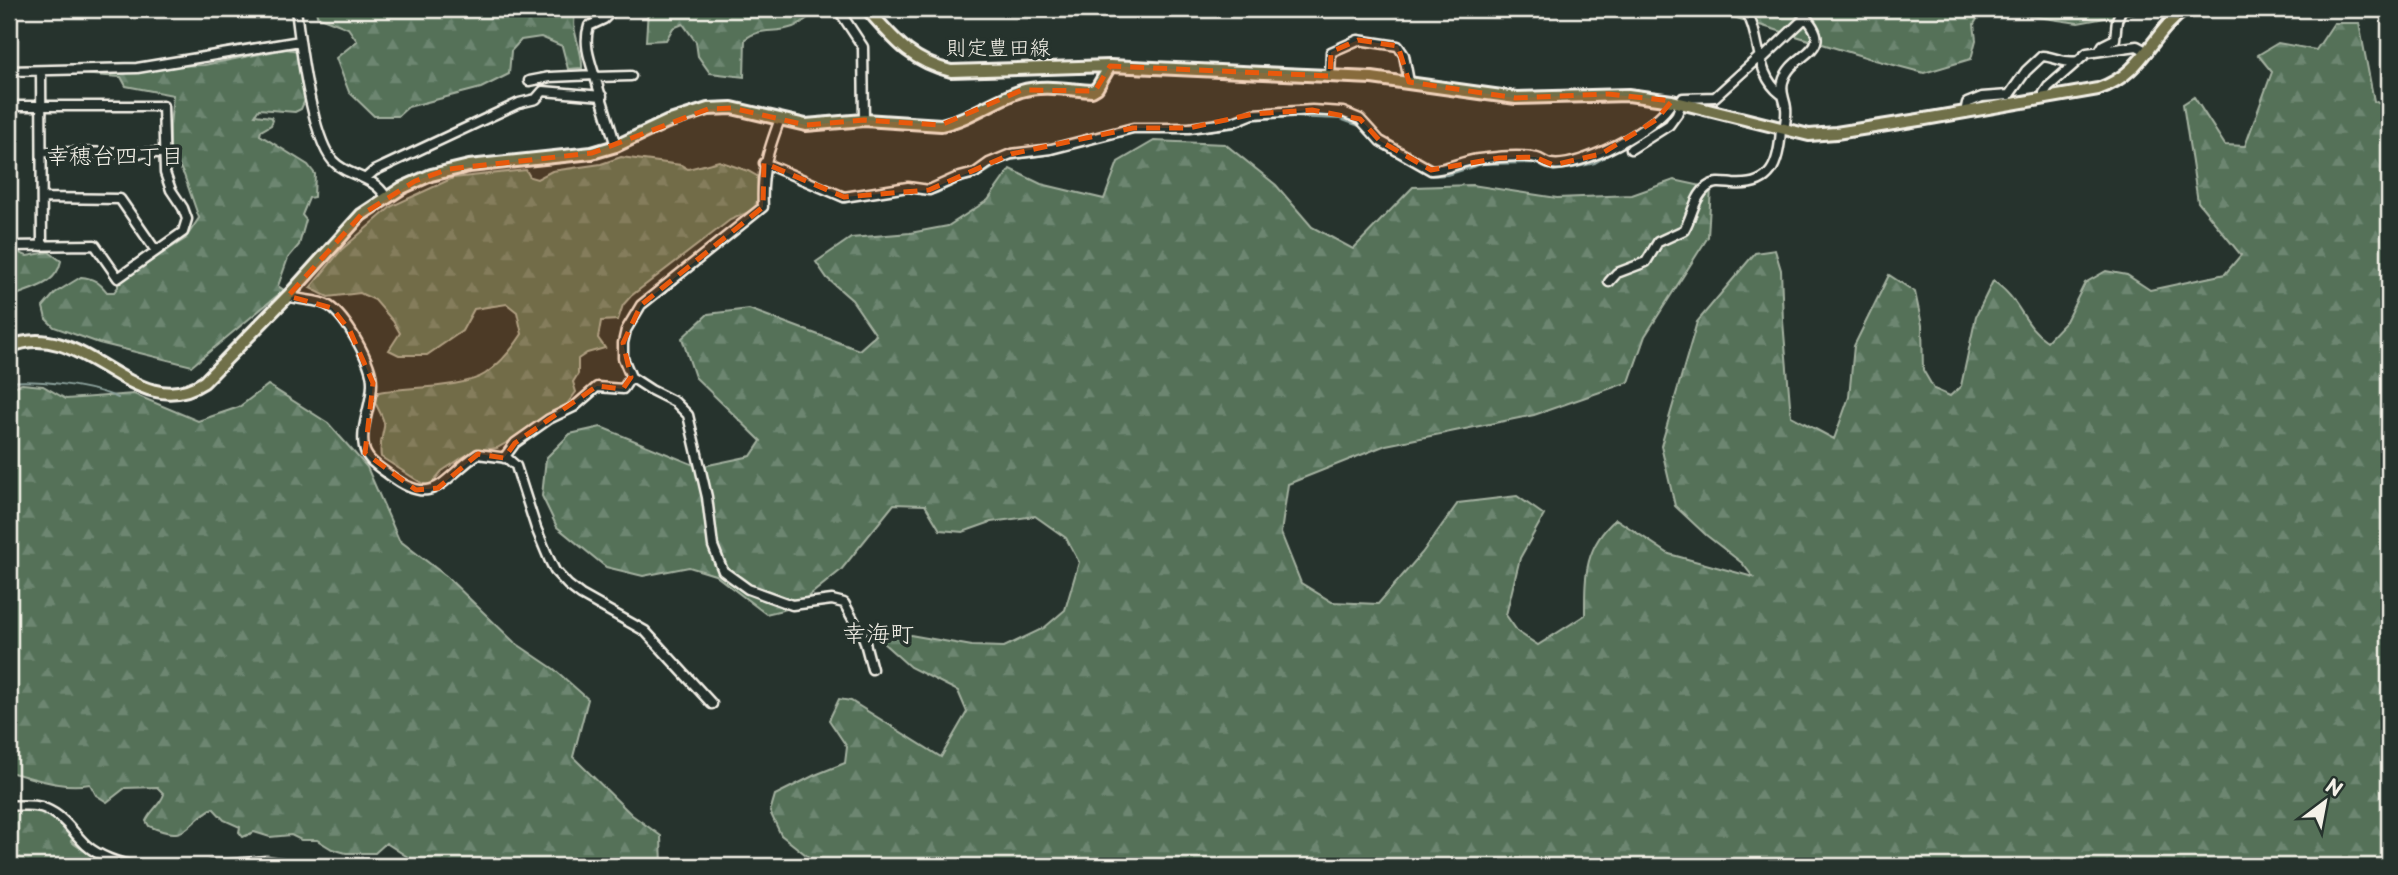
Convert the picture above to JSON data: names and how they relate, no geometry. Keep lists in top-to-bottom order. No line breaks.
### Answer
{"streets":{"main road":["則定豊田線"]},"districts":["幸穂台四丁目","幸海町"],"north":"top right"}
